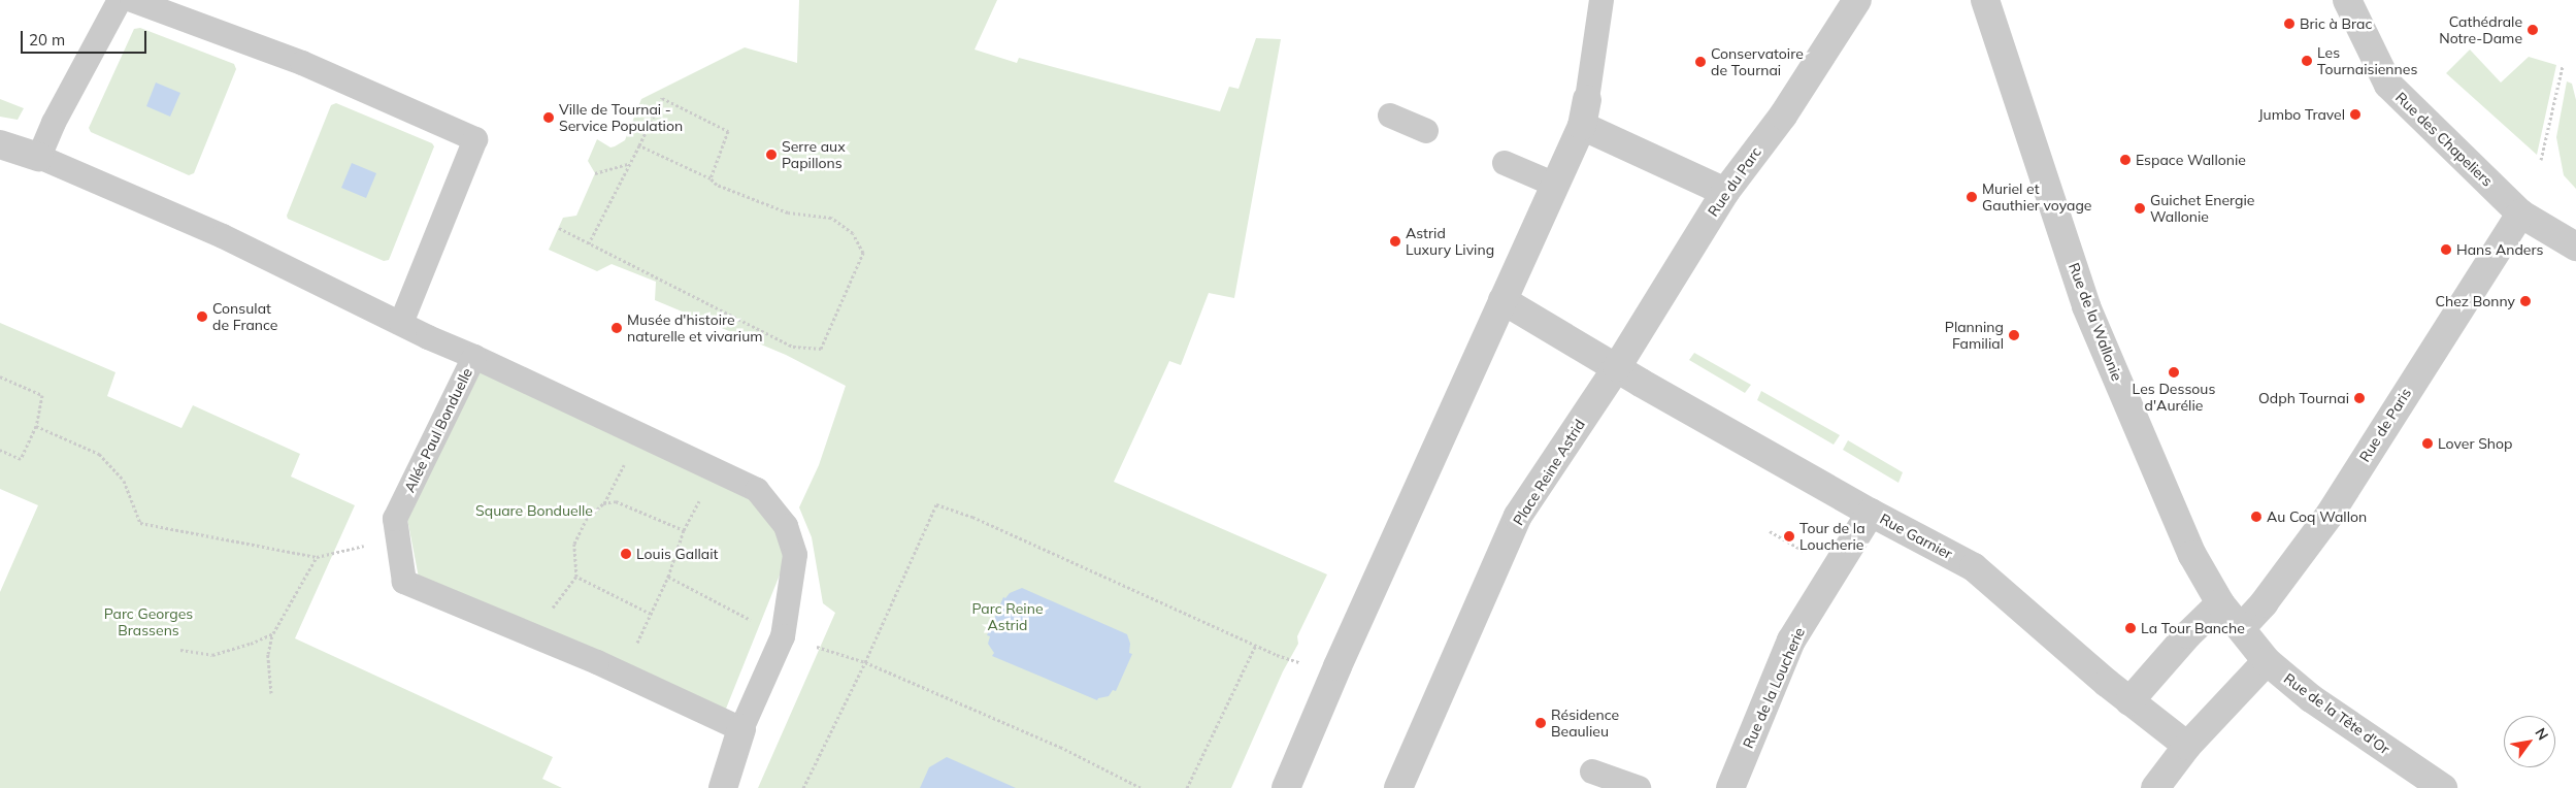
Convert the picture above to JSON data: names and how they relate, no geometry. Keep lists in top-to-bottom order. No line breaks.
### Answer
{"streets":{"street":["Rue des Chapeliers","Rue du Parc","Rue de la Wallonie","Rue de Paris","Allée Paul Bonduelle","Place Reine Astrid","Rue Garnier","Rue de la Loucherie","Rue de la Tête d'Or"]},"crossings":[["Rue des Chapeliers","Rue de Paris"],["Rue du Parc","Place Reine Astrid"],["Rue du Parc","Rue Garnier"],["Rue de la Wallonie","Rue de la Tête d'Or"],["Rue de Paris","Rue de la Tête d'Or"],["Place Reine Astrid","Rue Garnier"],["Rue Garnier","Rue de la Loucherie"]],"parks":["Square Bonduelle","Parc Reine Astrid","Parc Georges Brassens"],"places":["Bric à Brac","Cathédrale Notre-Dame","Les Tournaisiennes","Conservatoire de Tournai","Jumbo Travel","Ville de Tournai - Service Population","Serre aux Papillons","Espace Wallonie","Muriel et Gauthier voyage","Guichet Energie Wallonie","Astrid Luxury Living","Hans Anders","Chez Bonny","Consulat de France","Musée d'histoire naturelle et vivarium","Planning Familial","Les Dessous d'Aurélie","Odph Tournai","Lover Shop","Au Coq Wallon","Tour de la Loucherie","Louis Gallait","La Tour Banche","Résidence Beaulieu"],"scale_bar":"20 m","north":"top right"}
